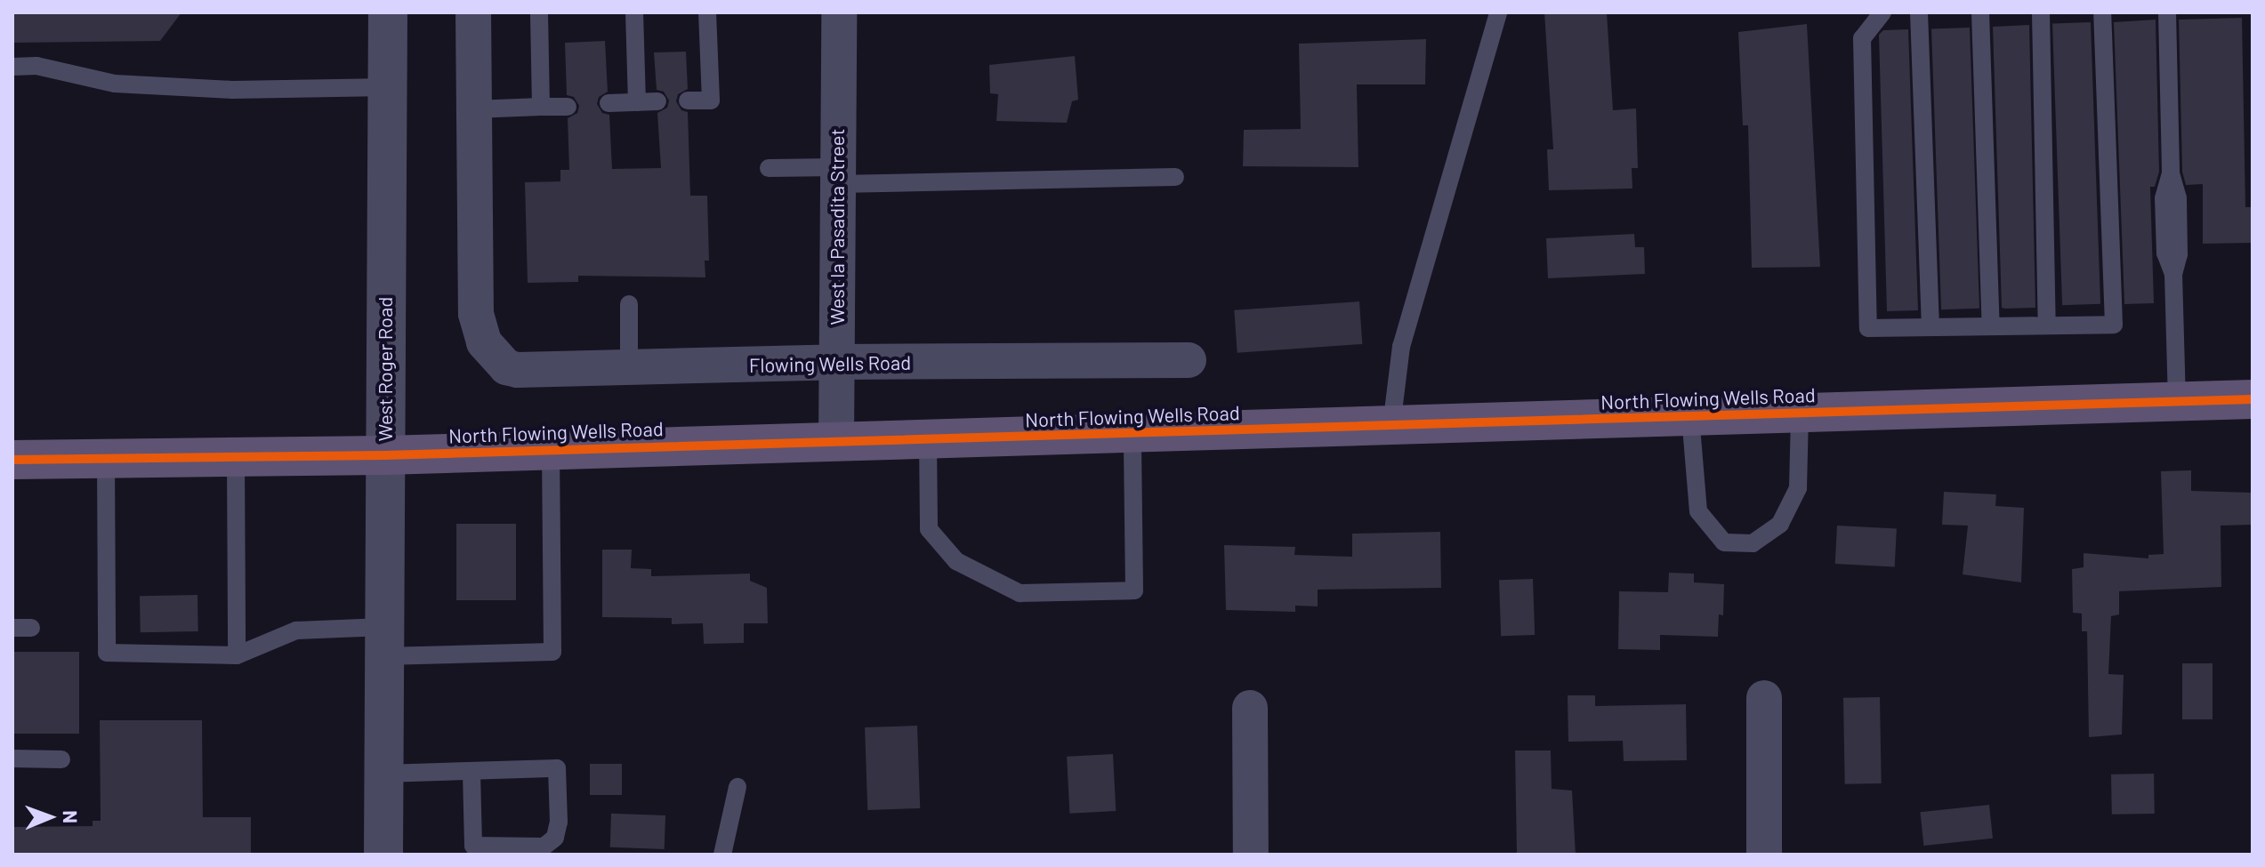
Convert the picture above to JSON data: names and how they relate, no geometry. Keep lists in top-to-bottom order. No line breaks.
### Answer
{"streets":{"main road":["North Flowing Wells Road"],"street":["West la Pasadita Street","Flowing Wells Road","West Roger Road"]},"crossings":[["West la Pasadita Street","Flowing Wells Road"],["West la Pasadita Street","North Flowing Wells Road"],["West Roger Road","North Flowing Wells Road"]],"north":"right"}
